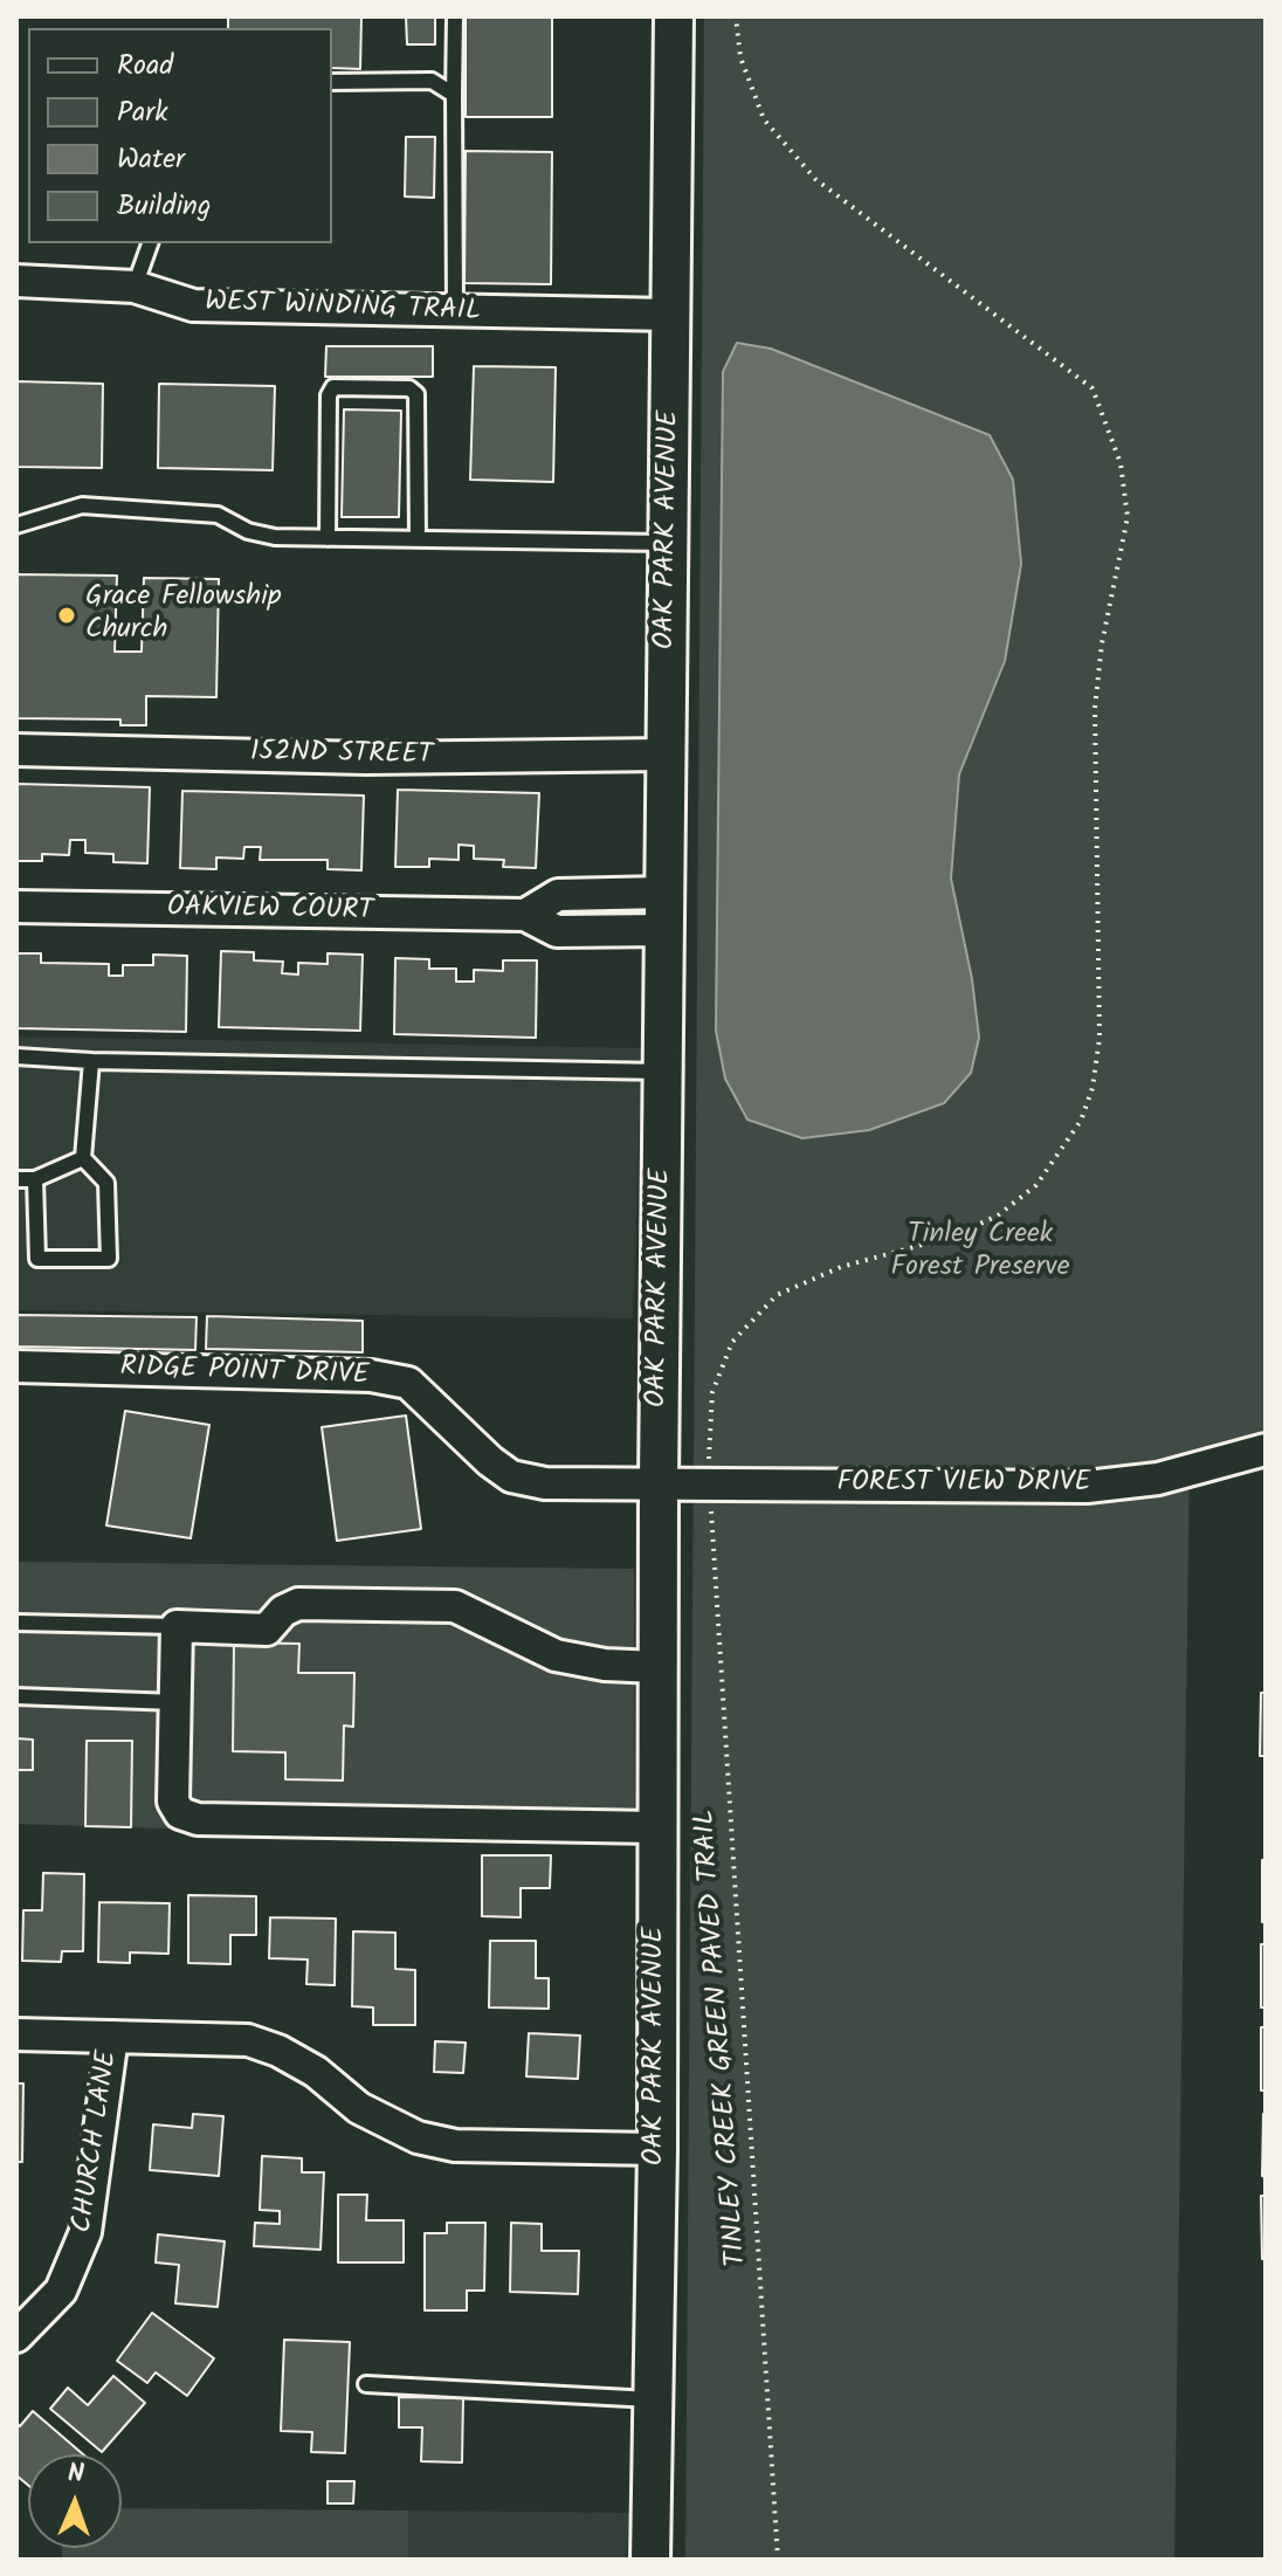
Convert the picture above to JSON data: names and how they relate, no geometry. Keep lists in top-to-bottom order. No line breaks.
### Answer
{"streets":{"street":["WEST WINDING TRAIL","OAK PARK AVENUE","152ND STREET","OAKVIEW COURT","RIDGE POINT DRIVE","FOREST VIEW DRIVE","CHURCH LANE"],"path":["TINLEY CREEK GREEN PAVED TRAIL"]},"crossings":[["WEST WINDING TRAIL","OAK PARK AVENUE"],["OAK PARK AVENUE","152ND STREET"],["OAK PARK AVENUE","OAKVIEW COURT"],["OAK PARK AVENUE","RIDGE POINT DRIVE"],["OAK PARK AVENUE","FOREST VIEW DRIVE"],["RIDGE POINT DRIVE","FOREST VIEW DRIVE"]],"parks":["Tinley Creek Forest Preserve"],"places":["Grace Fellowship Church"],"legend":["Road","Park","Water","Building"],"north":"top"}
